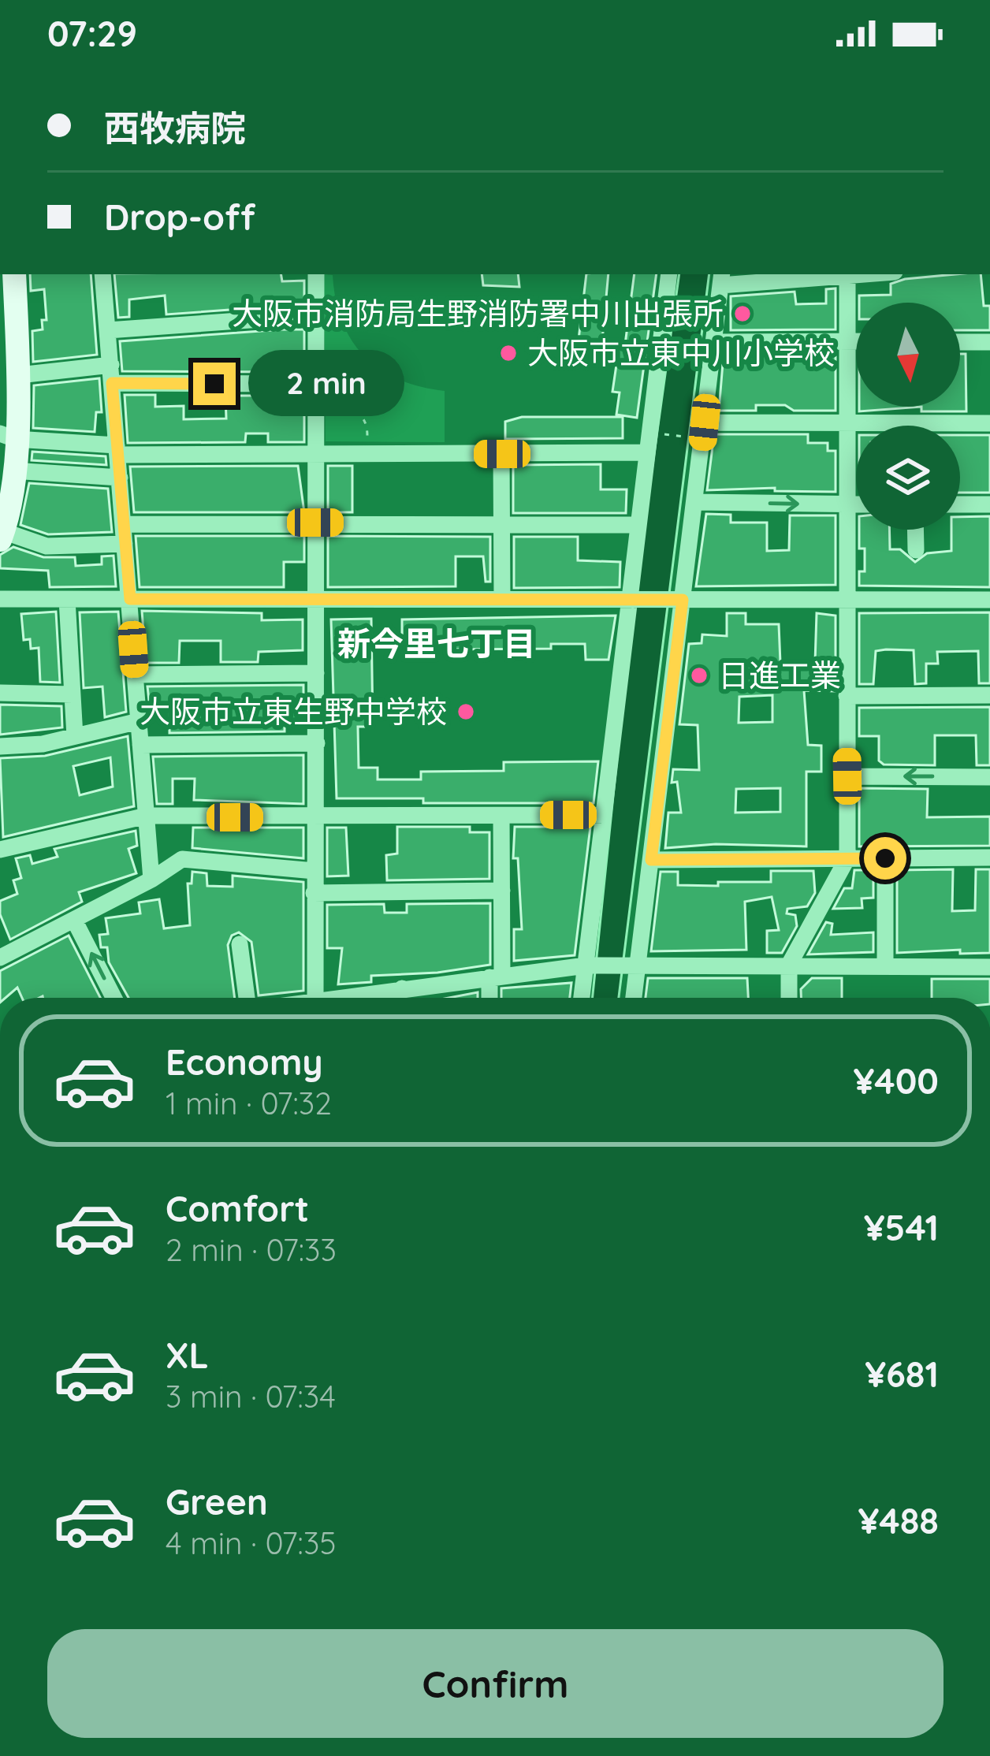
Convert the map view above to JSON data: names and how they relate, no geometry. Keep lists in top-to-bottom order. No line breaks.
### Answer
{"districts":["新今里七丁目"],"places":["大阪市消防局生野消防署中川出張所","大阪市立東中川小学校","日進工業","大阪市立東生野中学校"],"north":"bottom","page":{"status":"07:29","banner":["西牧病院","Drop-off"],"bubble":"2 min","list":[{"name":"Economy","note":"1 min · 07:32","value":"¥400"},{"name":"Comfort","note":"2 min · 07:33","value":"¥541"},{"name":"XL","note":"3 min · 07:34","value":"¥681"},{"name":"Green","note":"4 min · 07:35","value":"¥488"}],"buttons":"Confirm"}}
